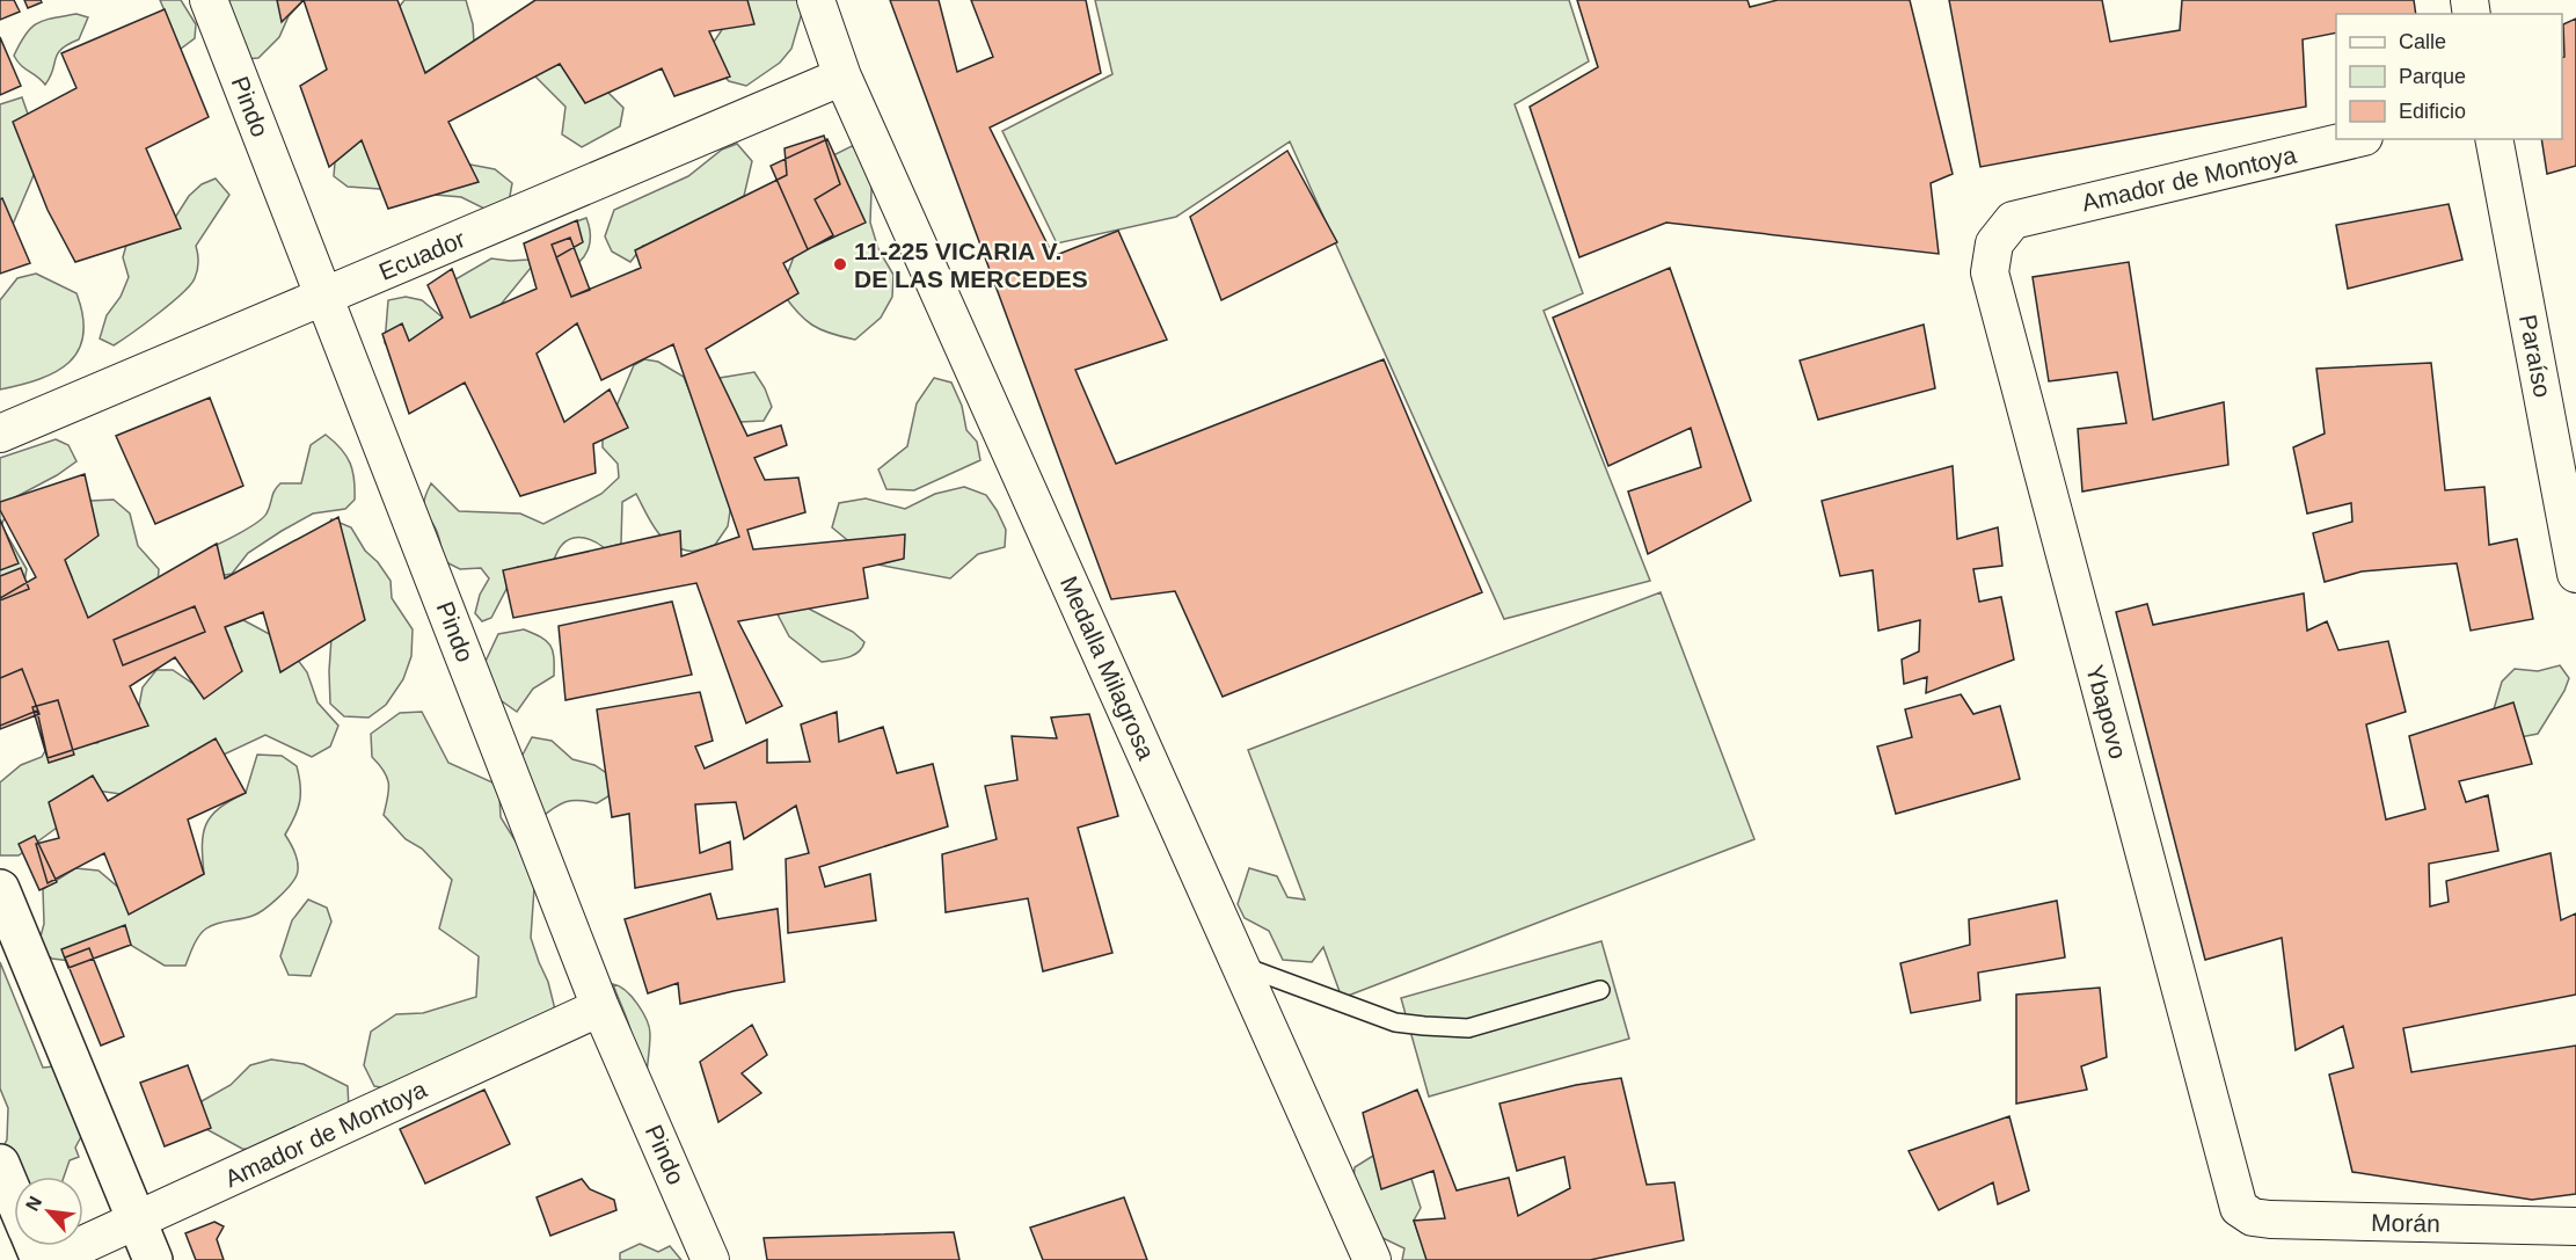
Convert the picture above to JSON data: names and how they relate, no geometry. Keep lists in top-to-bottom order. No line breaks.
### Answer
{"streets":{"street":["Pindo","Amador de Montoya","Ecuador","Paraíso","Medalla Milagrosa","Ybapovo","Morán"]},"crossings":[["Pindo","Amador de Montoya"],["Pindo","Ecuador"],["Amador de Montoya","Ybapovo"],["Ecuador","Medalla Milagrosa"],["Ybapovo","Morán"]],"places":["11-225 VICARIA V. DE LAS MERCEDES"],"legend":["Calle","Parque","Edificio"],"north":"top left"}
